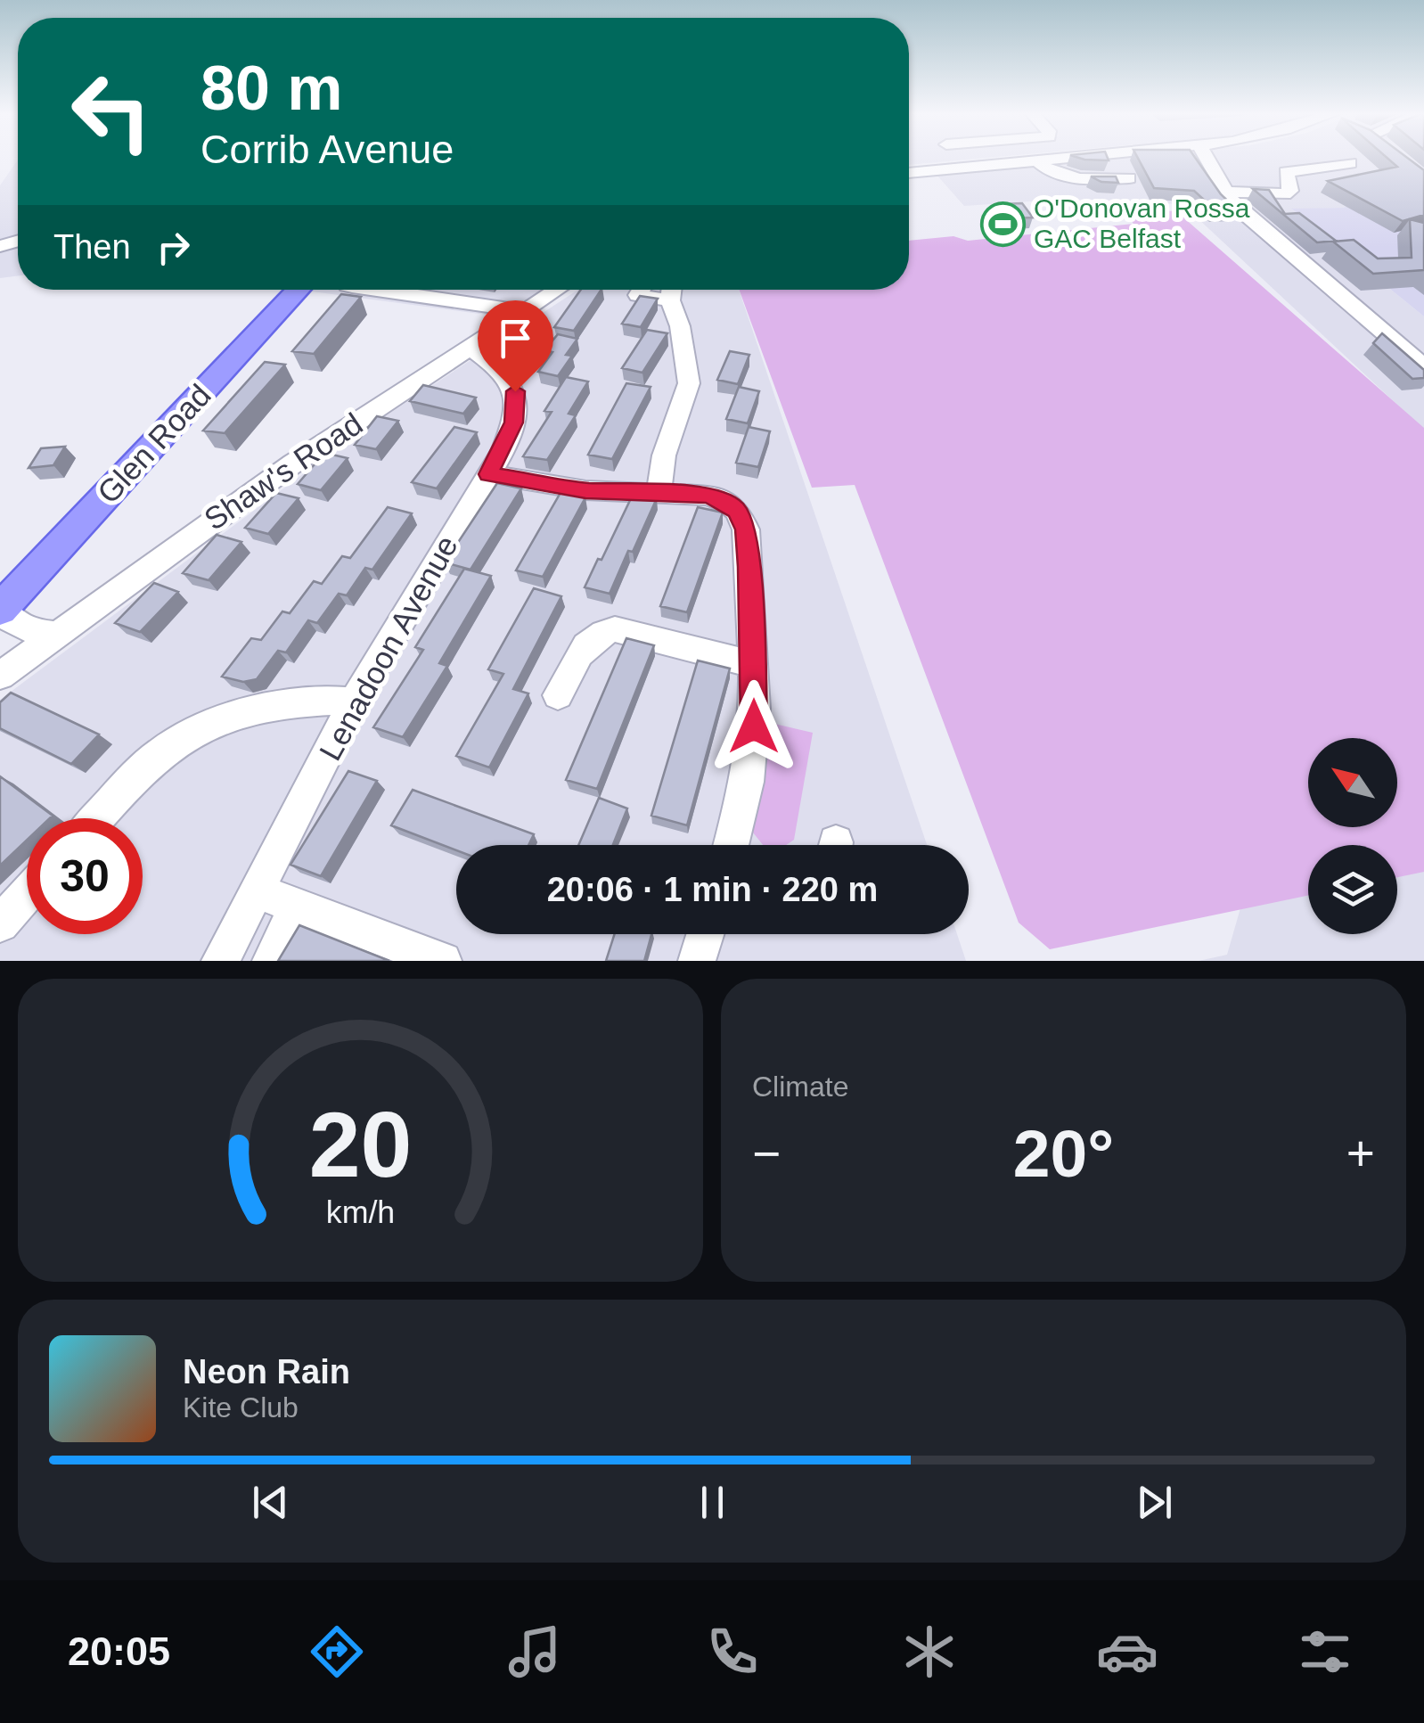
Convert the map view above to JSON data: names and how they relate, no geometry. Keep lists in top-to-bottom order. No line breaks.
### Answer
{"streets":{"main road":["Glen Road"],"street":["Shaw's Road","Lenadoon Avenue"]},"crossings":[["Shaw's Road","Lenadoon Avenue"]],"places":{"sports":["O'Donovan Rossa GAC Belfast"]},"north":"top left","page":{"turn":["80 m","Corrib Avenue"],"then":"Then","limit":"30","trip":"20:06 · 1 min · 220 m","tile":"Climate","heat":["−","20°","+"],"song":["Neon Rain","Kite Club"],"tabs":"20:05","gauge":["20","km/h"]}}
